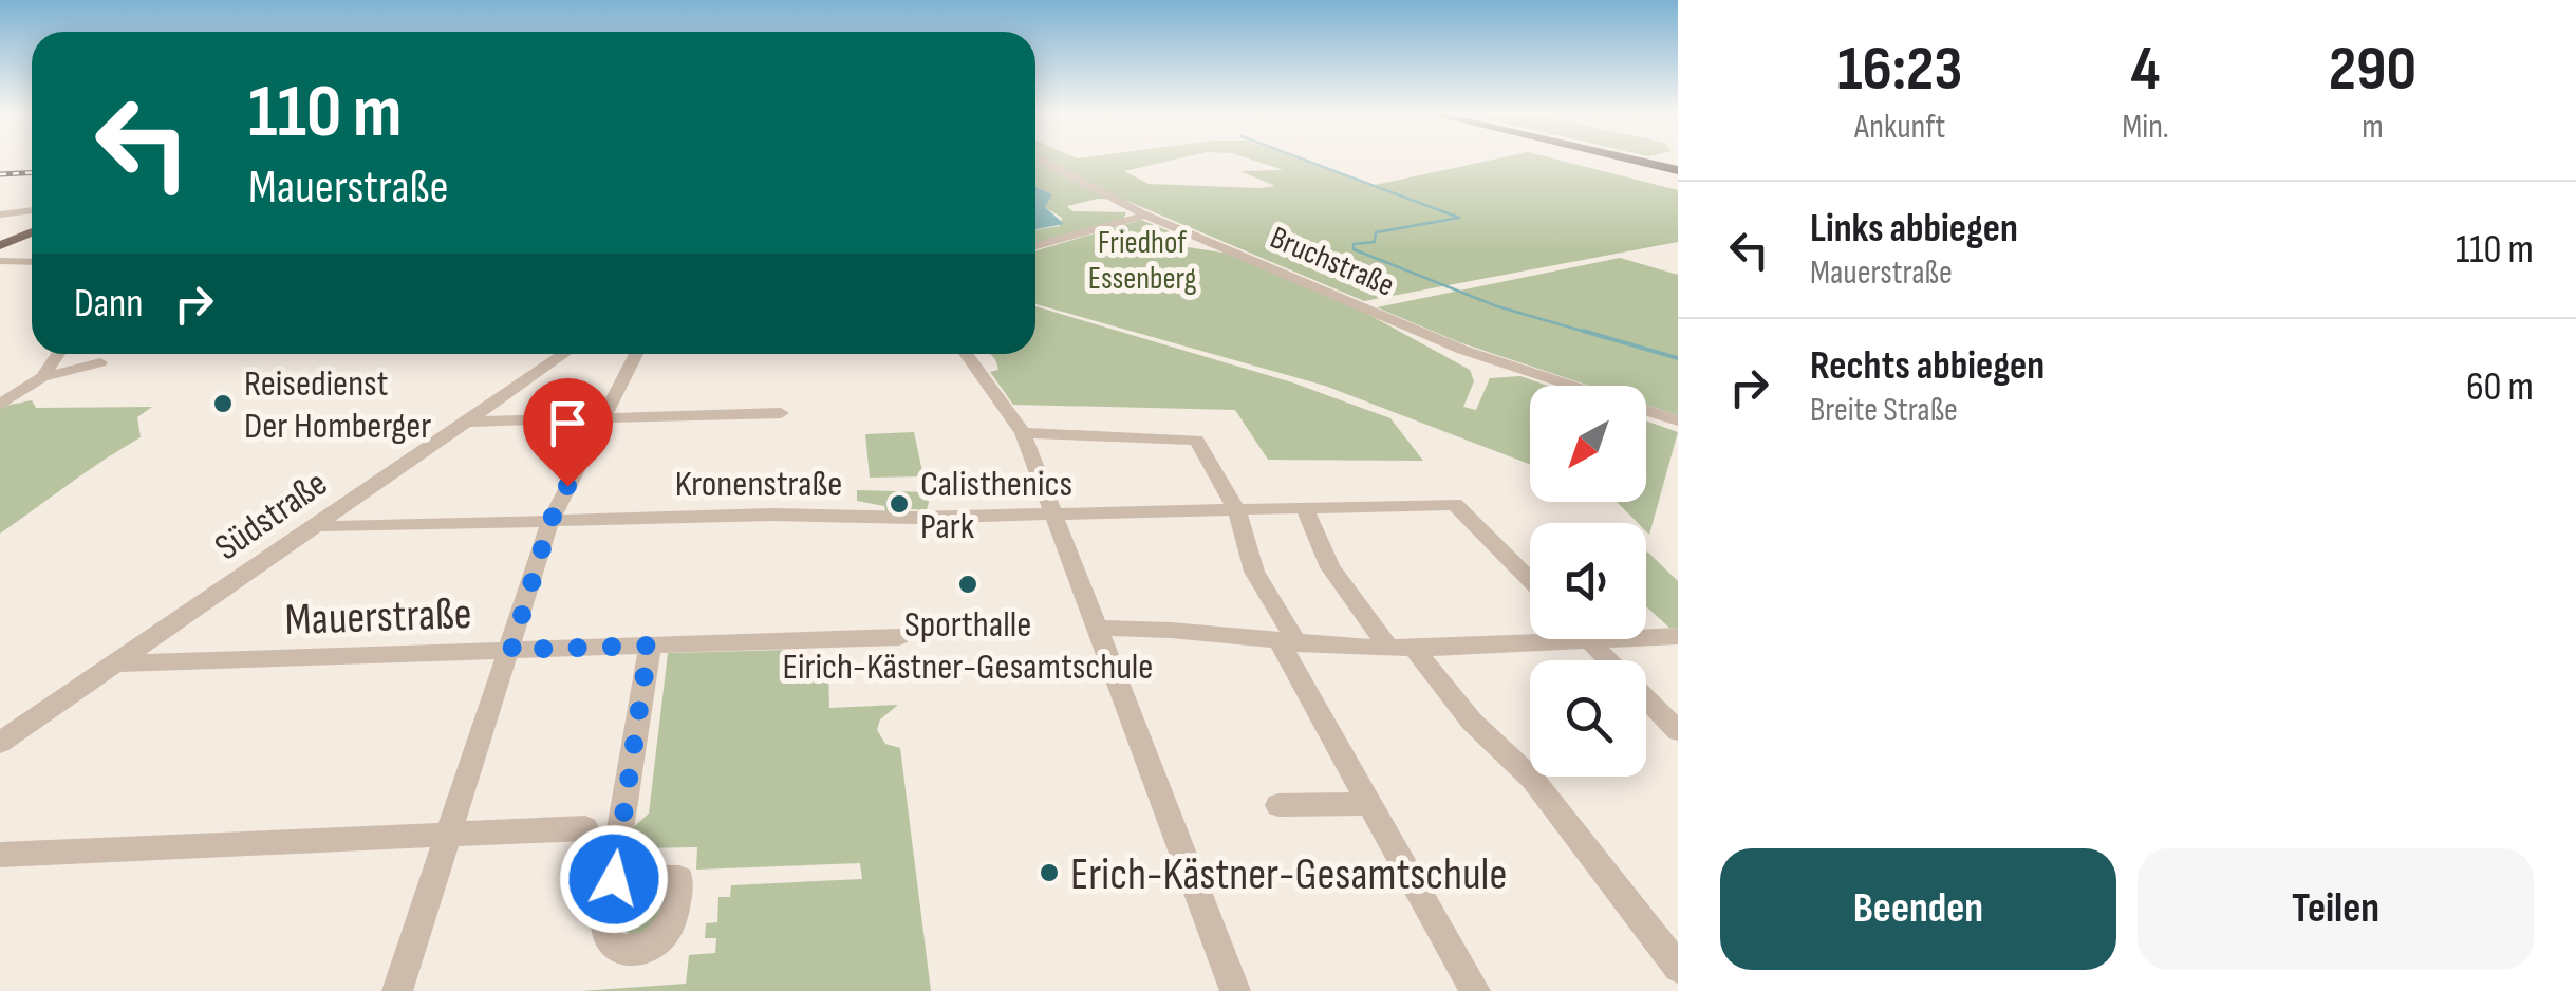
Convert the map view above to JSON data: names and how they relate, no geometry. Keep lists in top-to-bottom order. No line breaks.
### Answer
{"streets":{"street":["Bruchstraße","Kronenstraße","Südstraße","Mauerstraße"]},"crossings":[["Kronenstraße","Südstraße"],["Südstraße","Mauerstraße"]],"parks":["Friedhof Essenberg"],"places":["Reisedienst Der Homberger","Calisthenics Park","Sporthalle Eirich-Kästner-Gesamtschule","Erich-Kästner-Gesamtschule"],"north":"bottom left","page":{"eta":["16:23","Ankunft","4","Min.","290","m"],"turn":["110 m","Mauerstraße"],"list":[{"name":"Links abbiegen","note":"Mauerstraße","value":"110 m"},{"name":"Rechts abbiegen","note":"Breite Straße","value":"60 m"}],"then":"Dann","buttons":["Beenden","Teilen"]}}
